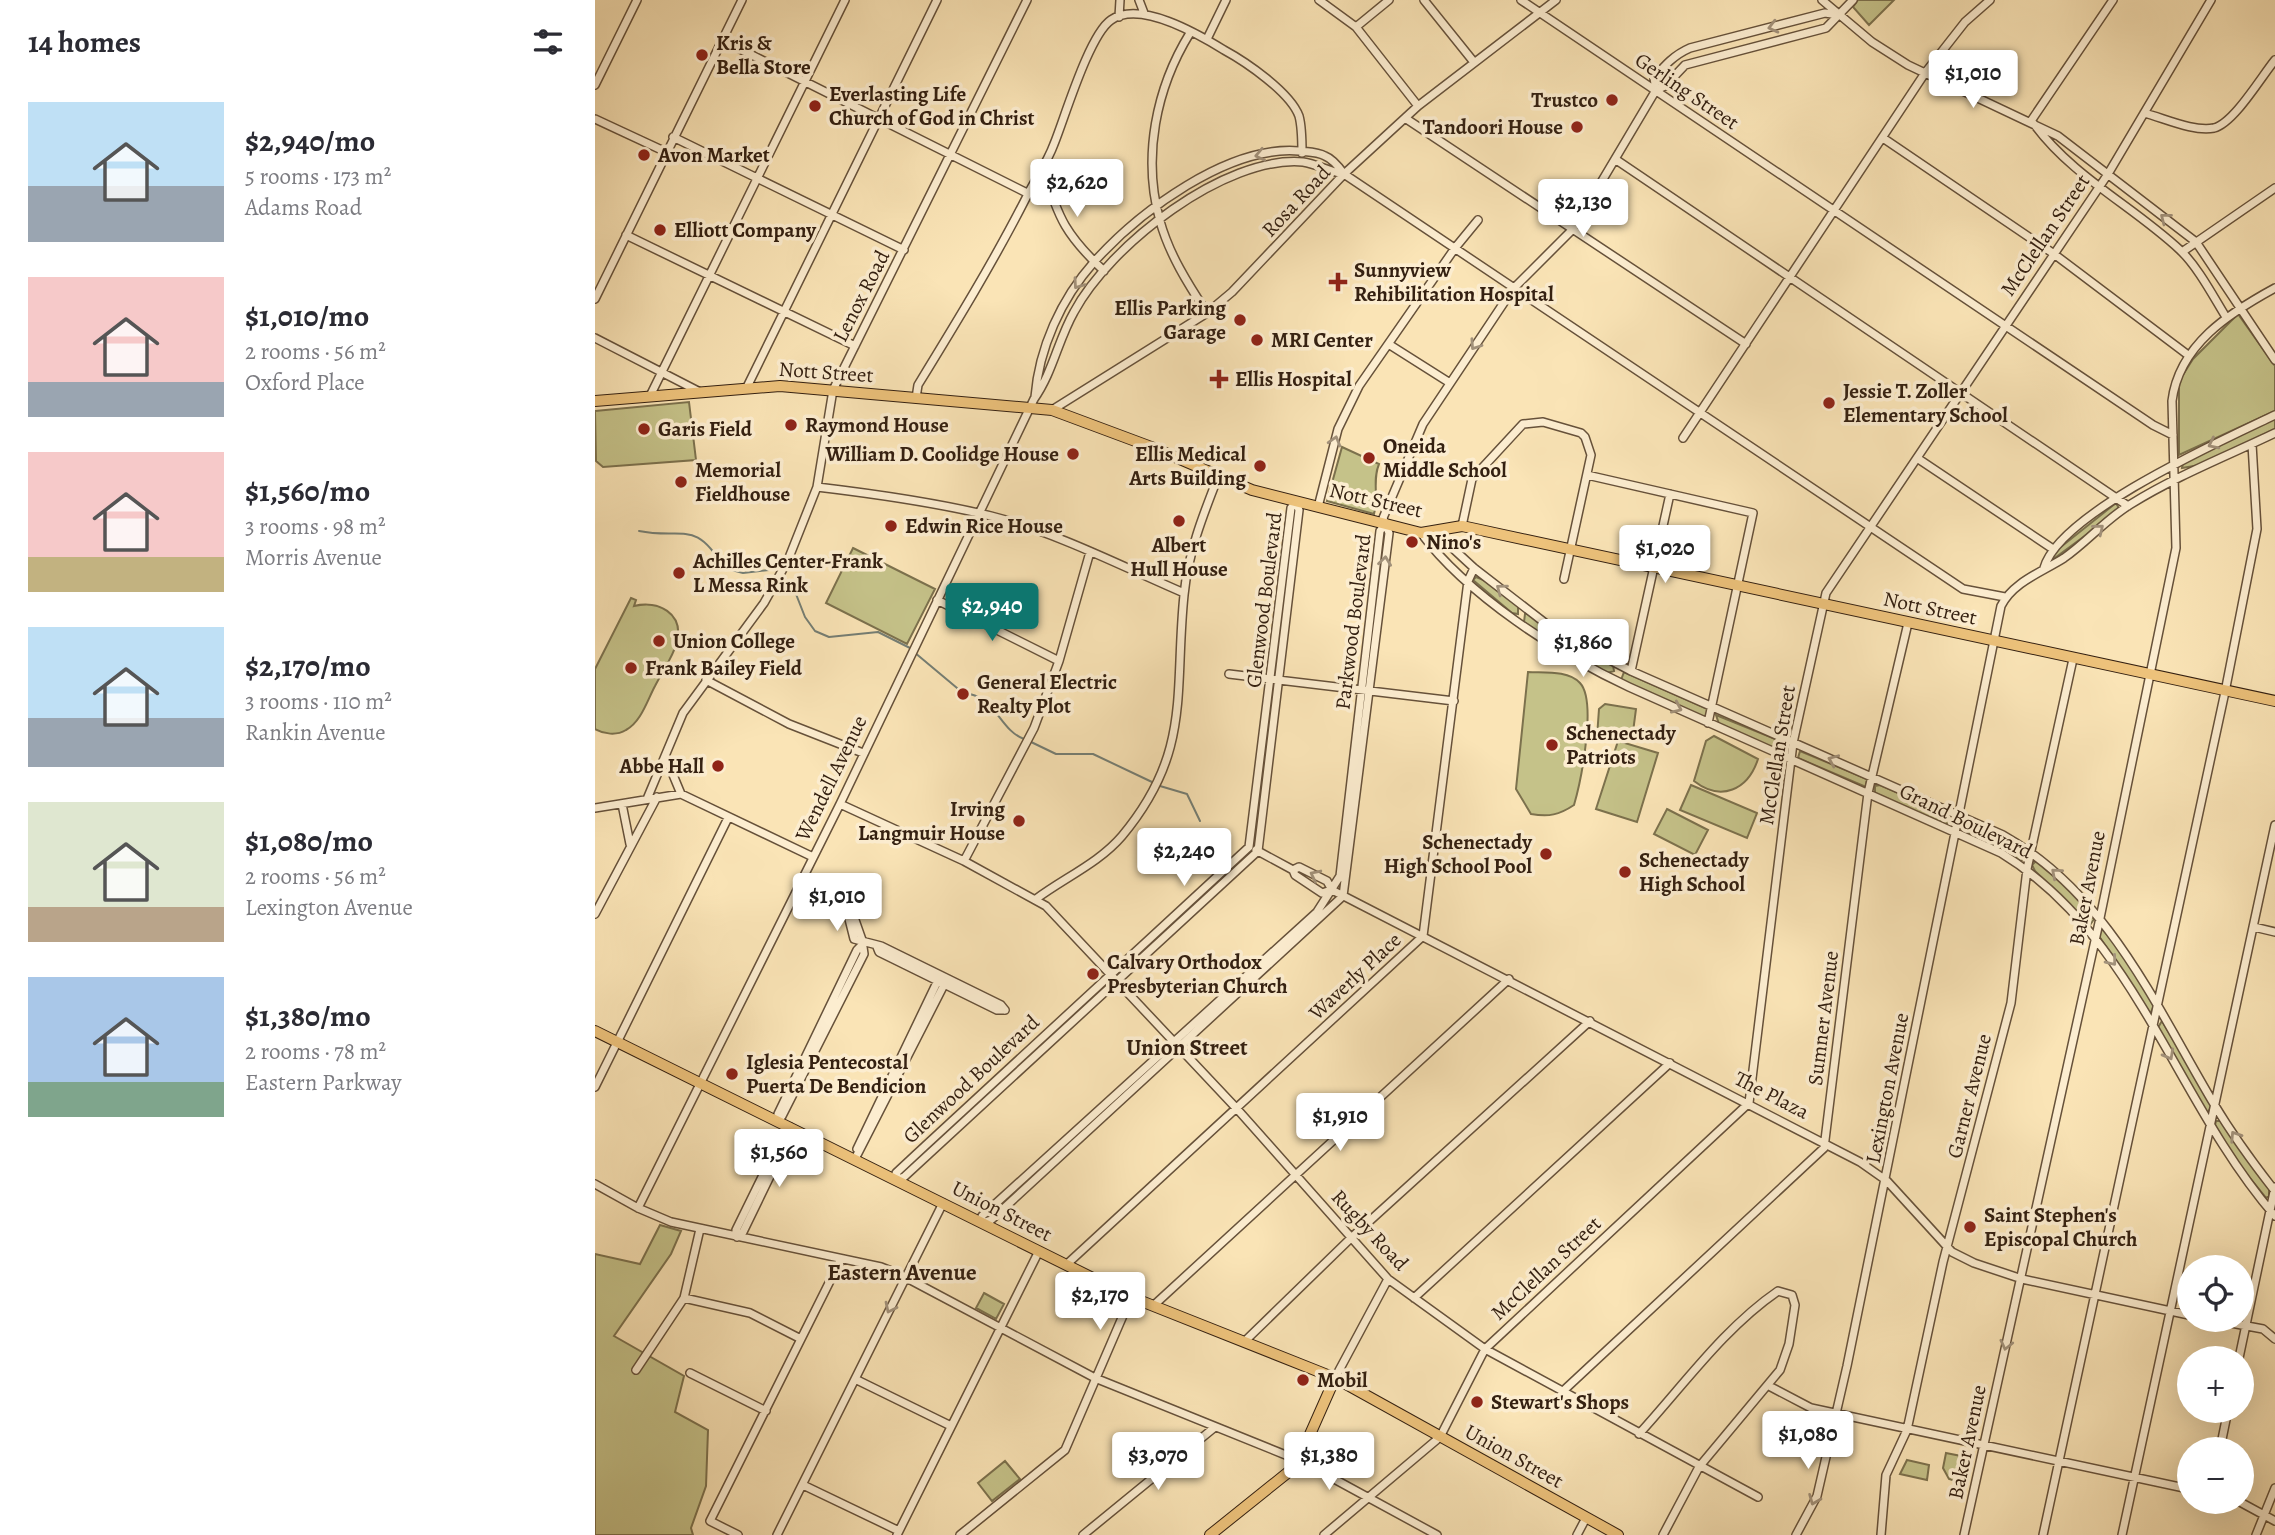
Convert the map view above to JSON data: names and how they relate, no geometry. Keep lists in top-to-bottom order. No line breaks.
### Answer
{"streets":{"main road":["Nott Street","Union Street"],"street":["Gerling Street","Rosa Road","McClellan Street","Lenox Road","Glenwood Boulevard","Parkwood Boulevard","Wendell Avenue","Grand Boulevard","Baker Avenue","Waverly Place","Sumner Avenue","Lexington Avenue","The Plaza","Garner Avenue","Rugby Road"]},"crossings":[["Gerling Street","Rosa Road"],["Gerling Street","McClellan Street"],["Gerling Street","Parkwood Boulevard"],["Gerling Street","Baker Avenue"],["Rosa Road","Nott Street"],["Rosa Road","Wendell Avenue"],["McClellan Street","Nott Street"],["McClellan Street","Grand Boulevard"],["McClellan Street","The Plaza"],["McClellan Street","Union Street"],["McClellan Street","Rugby Road"],["Lenox Road","Nott Street"],["Nott Street","Glenwood Boulevard"],["Nott Street","Parkwood Boulevard"],["Nott Street","Wendell Avenue"],["Nott Street","Grand Boulevard"],["Nott Street","Baker Avenue"],["Nott Street","Sumner Avenue"],["Nott Street","Lexington Avenue"],["Nott Street","Garner Avenue"],["Glenwood Boulevard","The Plaza"],["Glenwood Boulevard","Union Street"],["Glenwood Boulevard","Rugby Road"],["Parkwood Boulevard","The Plaza"],["Parkwood Boulevard","Union Street"],["Parkwood Boulevard","Rugby Road"],["Wendell Avenue","Union Street"],["Wendell Avenue","Rugby Road"],["Grand Boulevard","Baker Avenue"],["Grand Boulevard","Waverly Place"],["Grand Boulevard","Sumner Avenue"],["Grand Boulevard","Lexington Avenue"],["Grand Boulevard","Garner Avenue"],["Baker Avenue","The Plaza"],["Waverly Place","The Plaza"],["Waverly Place","Union Street"],["Waverly Place","Rugby Road"],["Sumner Avenue","The Plaza"],["Lexington Avenue","The Plaza"],["The Plaza","Garner Avenue"]],"districts":["Union Street","Eastern Avenue"],"places":{"other":["Kris & Bella Store","Trustco","Everlasting Life Church of God in Christ","Tandoori House","Avon Market","Elliott Company","Ellis Parking Garage","MRI Center","Jessie T. Zoller Elementary School","Raymond House","Garis Field","William D. Coolidge House","Oneida Middle School","Ellis Medical Arts Building","Memorial Fieldhouse","Albert Hull House","Edwin Rice House","Nino's","Achilles Center-Frank L Messa Rink","Union College","Frank Bailey Field","General Electric Realty Plot","Schenectady Patriots","Abbe Hall","Irving Langmuir House","Schenectady High School Pool","Schenectady High School","Calvary Orthodox Presbyterian Church","Iglesia Pentecostal Puerta De Bendicion","Saint Stephen's Episcopal Church","Mobil","Stewart's Shops"],"health":["Sunnyview Rehibilitation Hospital","Ellis Hospital"]},"page":{"heading":"14 homes","price":["$1,010","$2,620","$2,130","$1,020","$2,940","$1,860","$2,240","$1,010","$1,910","$1,560","$2,170","$1,080","$3,070","$1,380"],"list":[{"name":"$2,940/mo","note":"5 rooms · 173 m² · Adams Road"},{"name":"$1,010/mo","note":"2 rooms · 56 m² · Oxford Place"},{"name":"$1,560/mo","note":"3 rooms · 98 m² · Morris Avenue"},{"name":"$2,170/mo","note":"3 rooms · 110 m² · Rankin Avenue"},{"name":"$1,080/mo","note":"2 rooms · 56 m² · Lexington Avenue"},{"name":"$1,380/mo","note":"2 rooms · 78 m² · Eastern Parkway"}],"map_buttons":["+","−"]}}
